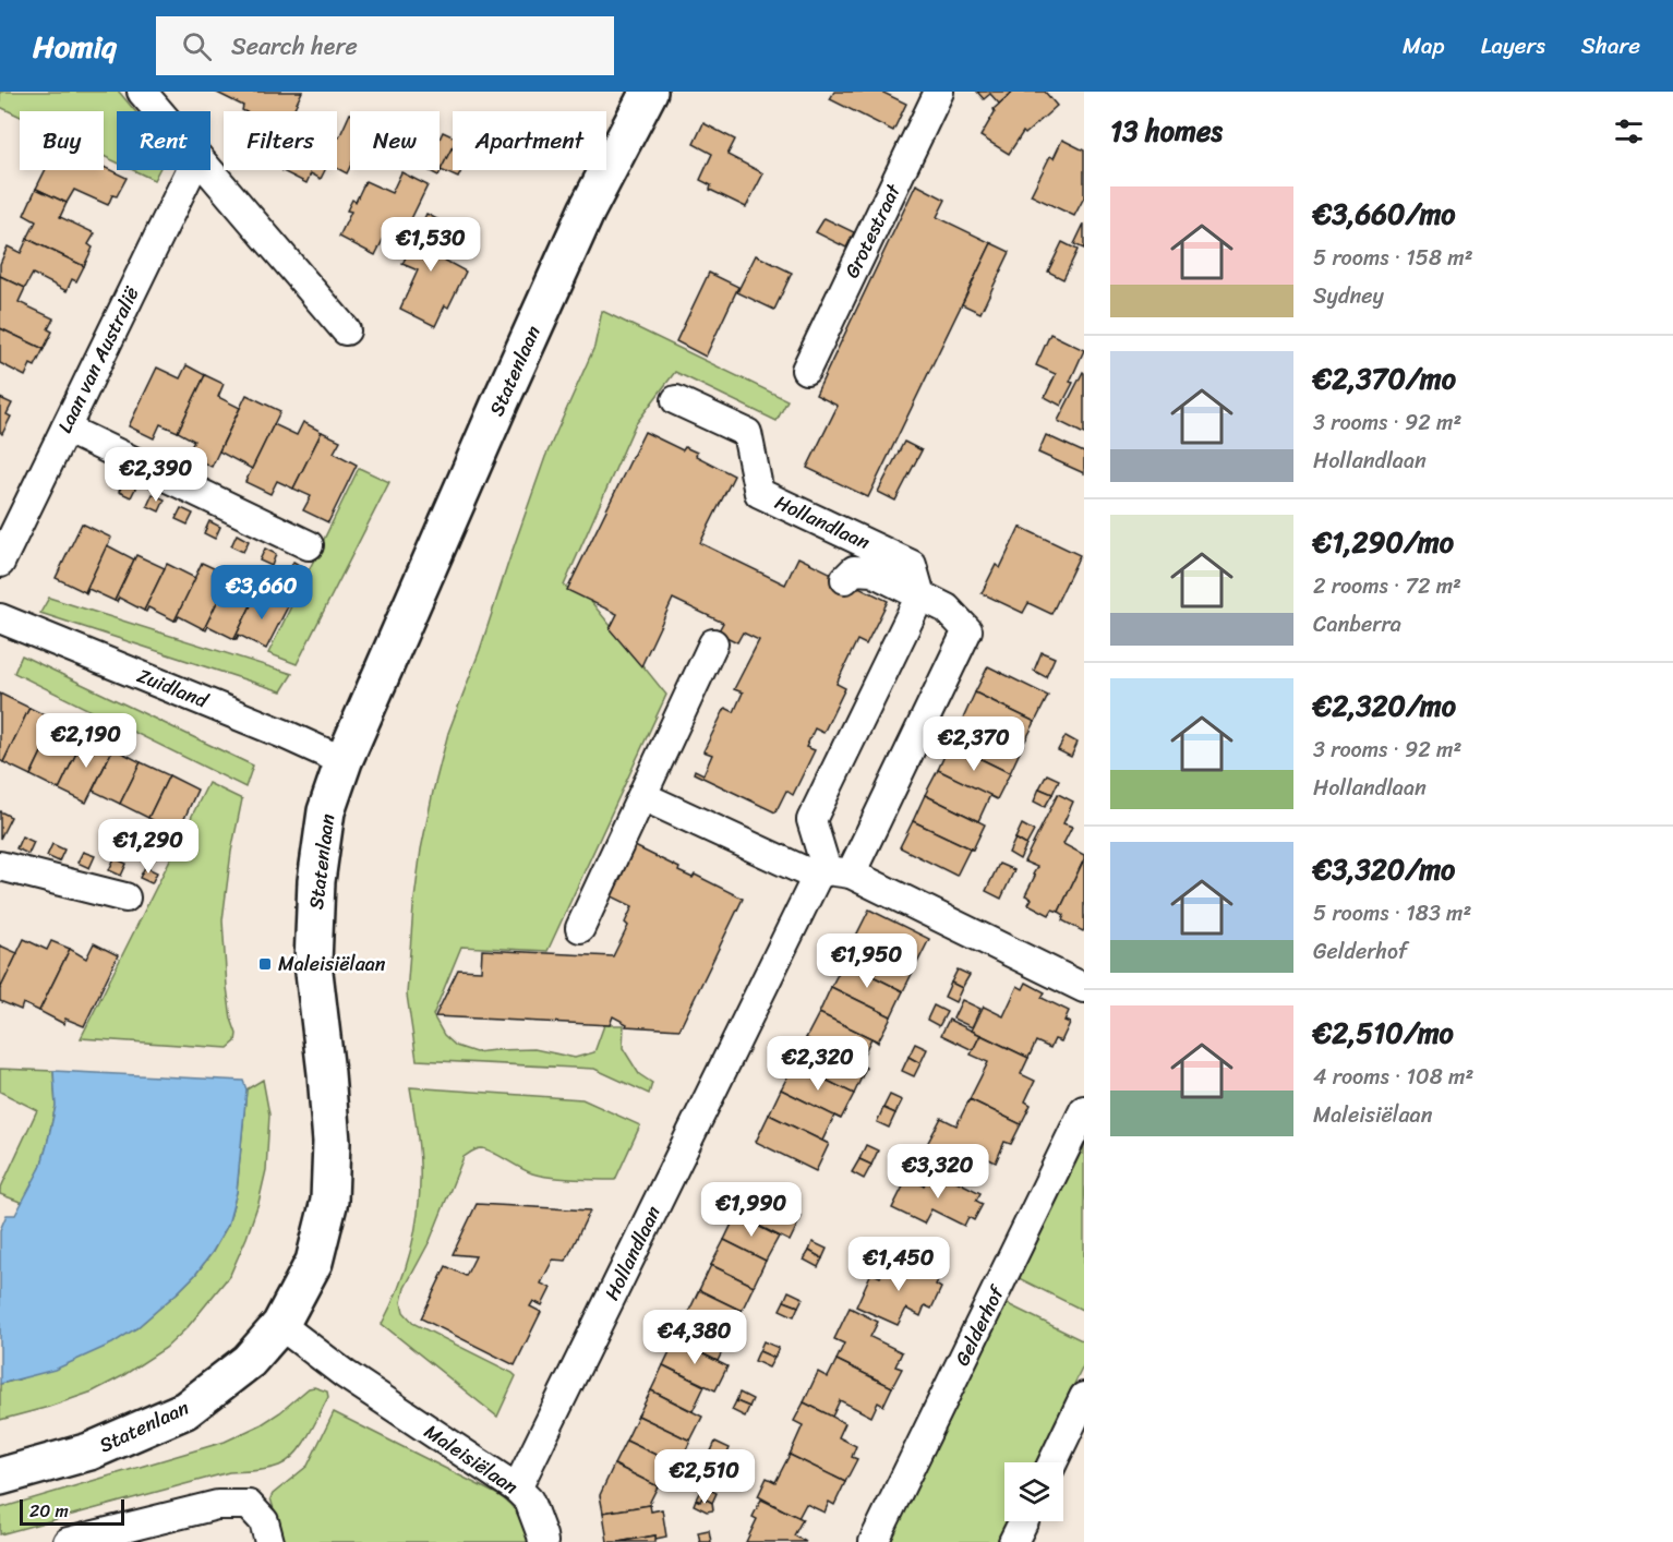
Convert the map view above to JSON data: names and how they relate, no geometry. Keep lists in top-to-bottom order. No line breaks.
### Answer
{"streets":{"main road":["Statenlaan"],"street":["Grotestraat","Laan van Australië","Hollandlaan","Zuidland","Gelderhof","Maleisiëlaan"]},"crossings":[["Statenlaan","Zuidland"],["Statenlaan","Maleisiëlaan"],["Hollandlaan","Maleisiëlaan"]],"places":{"transit":["Maleisiëlaan"]},"scale_bar":"20 m","page":{"header":"Homiq","search":"Search here","nav":["Map","Layers","Share"],"heading":"13 homes","chip":["Buy","Rent","Filters","New","Apartment"],"list":[{"name":"€3,660/mo","note":"5 rooms · 158 m² · Sydney"},{"name":"€2,370/mo","note":"3 rooms · 92 m² · Hollandlaan"},{"name":"€1,290/mo","note":"2 rooms · 72 m² · Canberra"},{"name":"€2,320/mo","note":"3 rooms · 92 m² · Hollandlaan"},{"name":"€3,320/mo","note":"5 rooms · 183 m² · Gelderhof"},{"name":"€2,510/mo","note":"4 rooms · 108 m² · Maleisiëlaan"}],"price":["€1,530","€2,390","€3,660","€2,190","€2,370","€1,290","€1,950","€2,320","€3,320","€1,990","€1,450","€4,380","€2,510"],"scale":"20 m"}}
